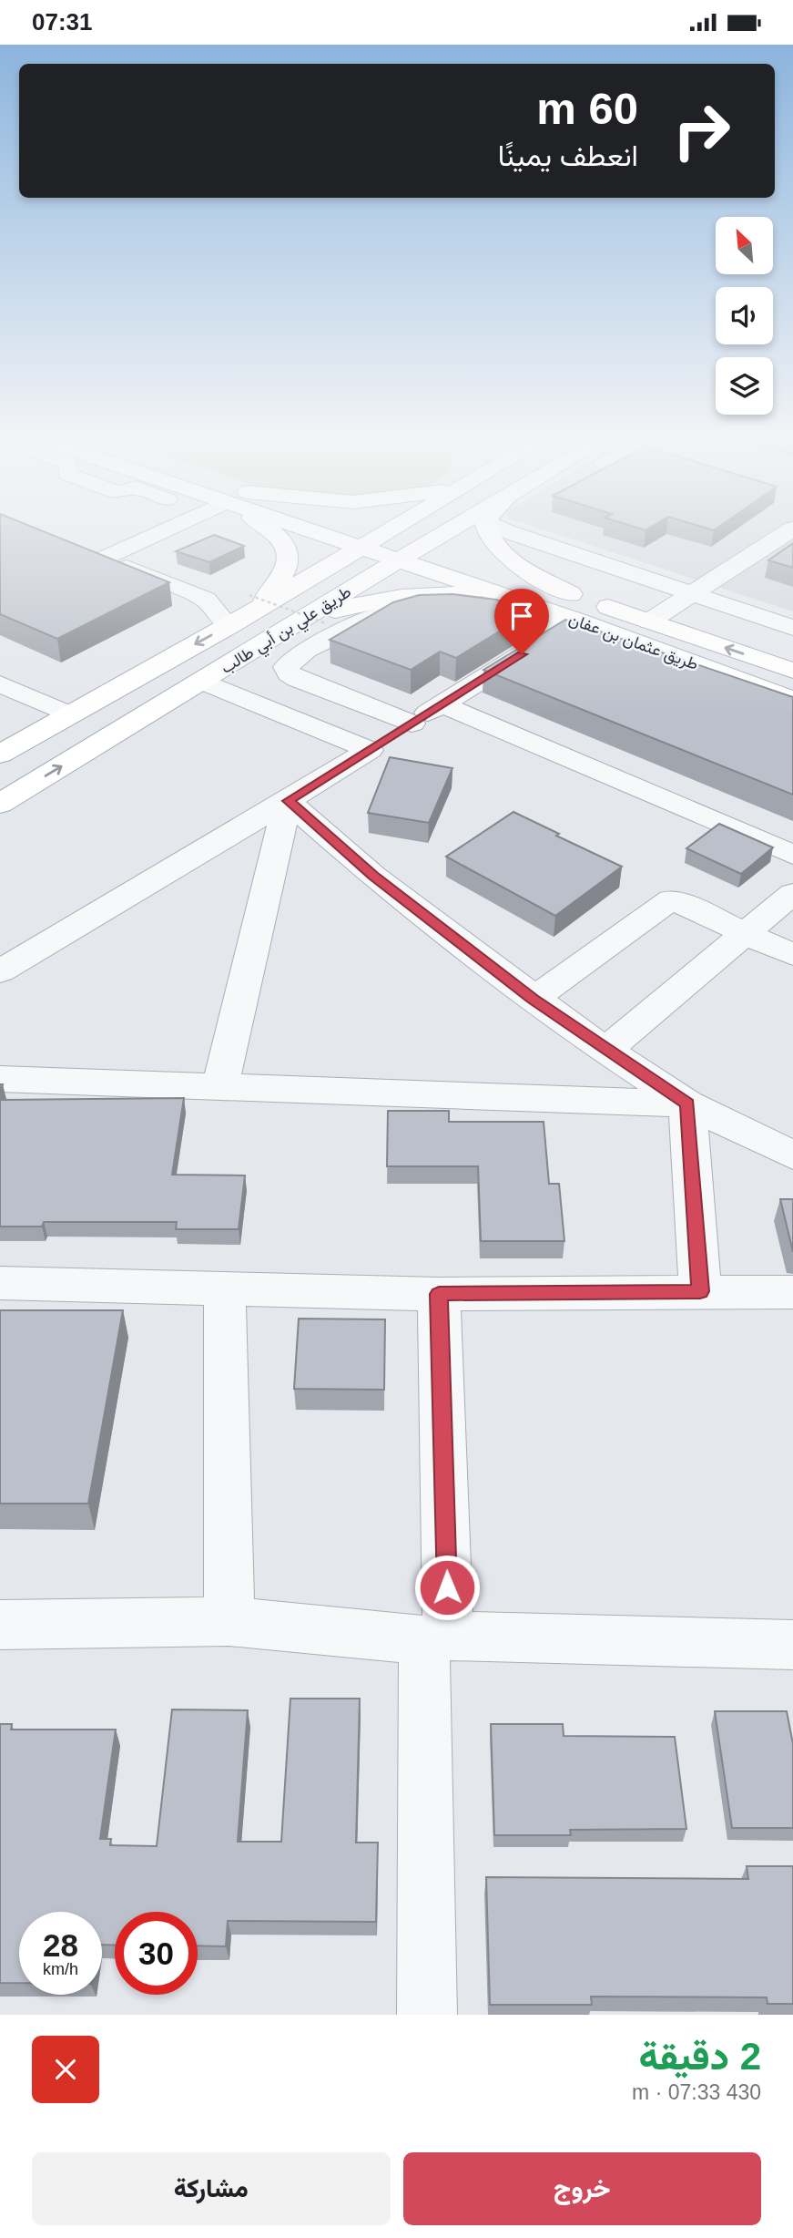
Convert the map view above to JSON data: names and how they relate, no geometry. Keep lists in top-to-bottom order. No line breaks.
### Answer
{"streets":{"main road":["طريق علي بن أبي طالب","طريق عثمان بن عفان"]},"crossings":[["طريق علي بن أبي طالب","طريق عثمان بن عفان"]],"north":"top left","page":{"status":"07:31","turn":["60 m","انعطف يمينًا"],"speed":"28 km/h","limit":"30","heading":["2 دقيقة","430 m · 07:33"],"buttons":["خروج","مشاركة"]}}
